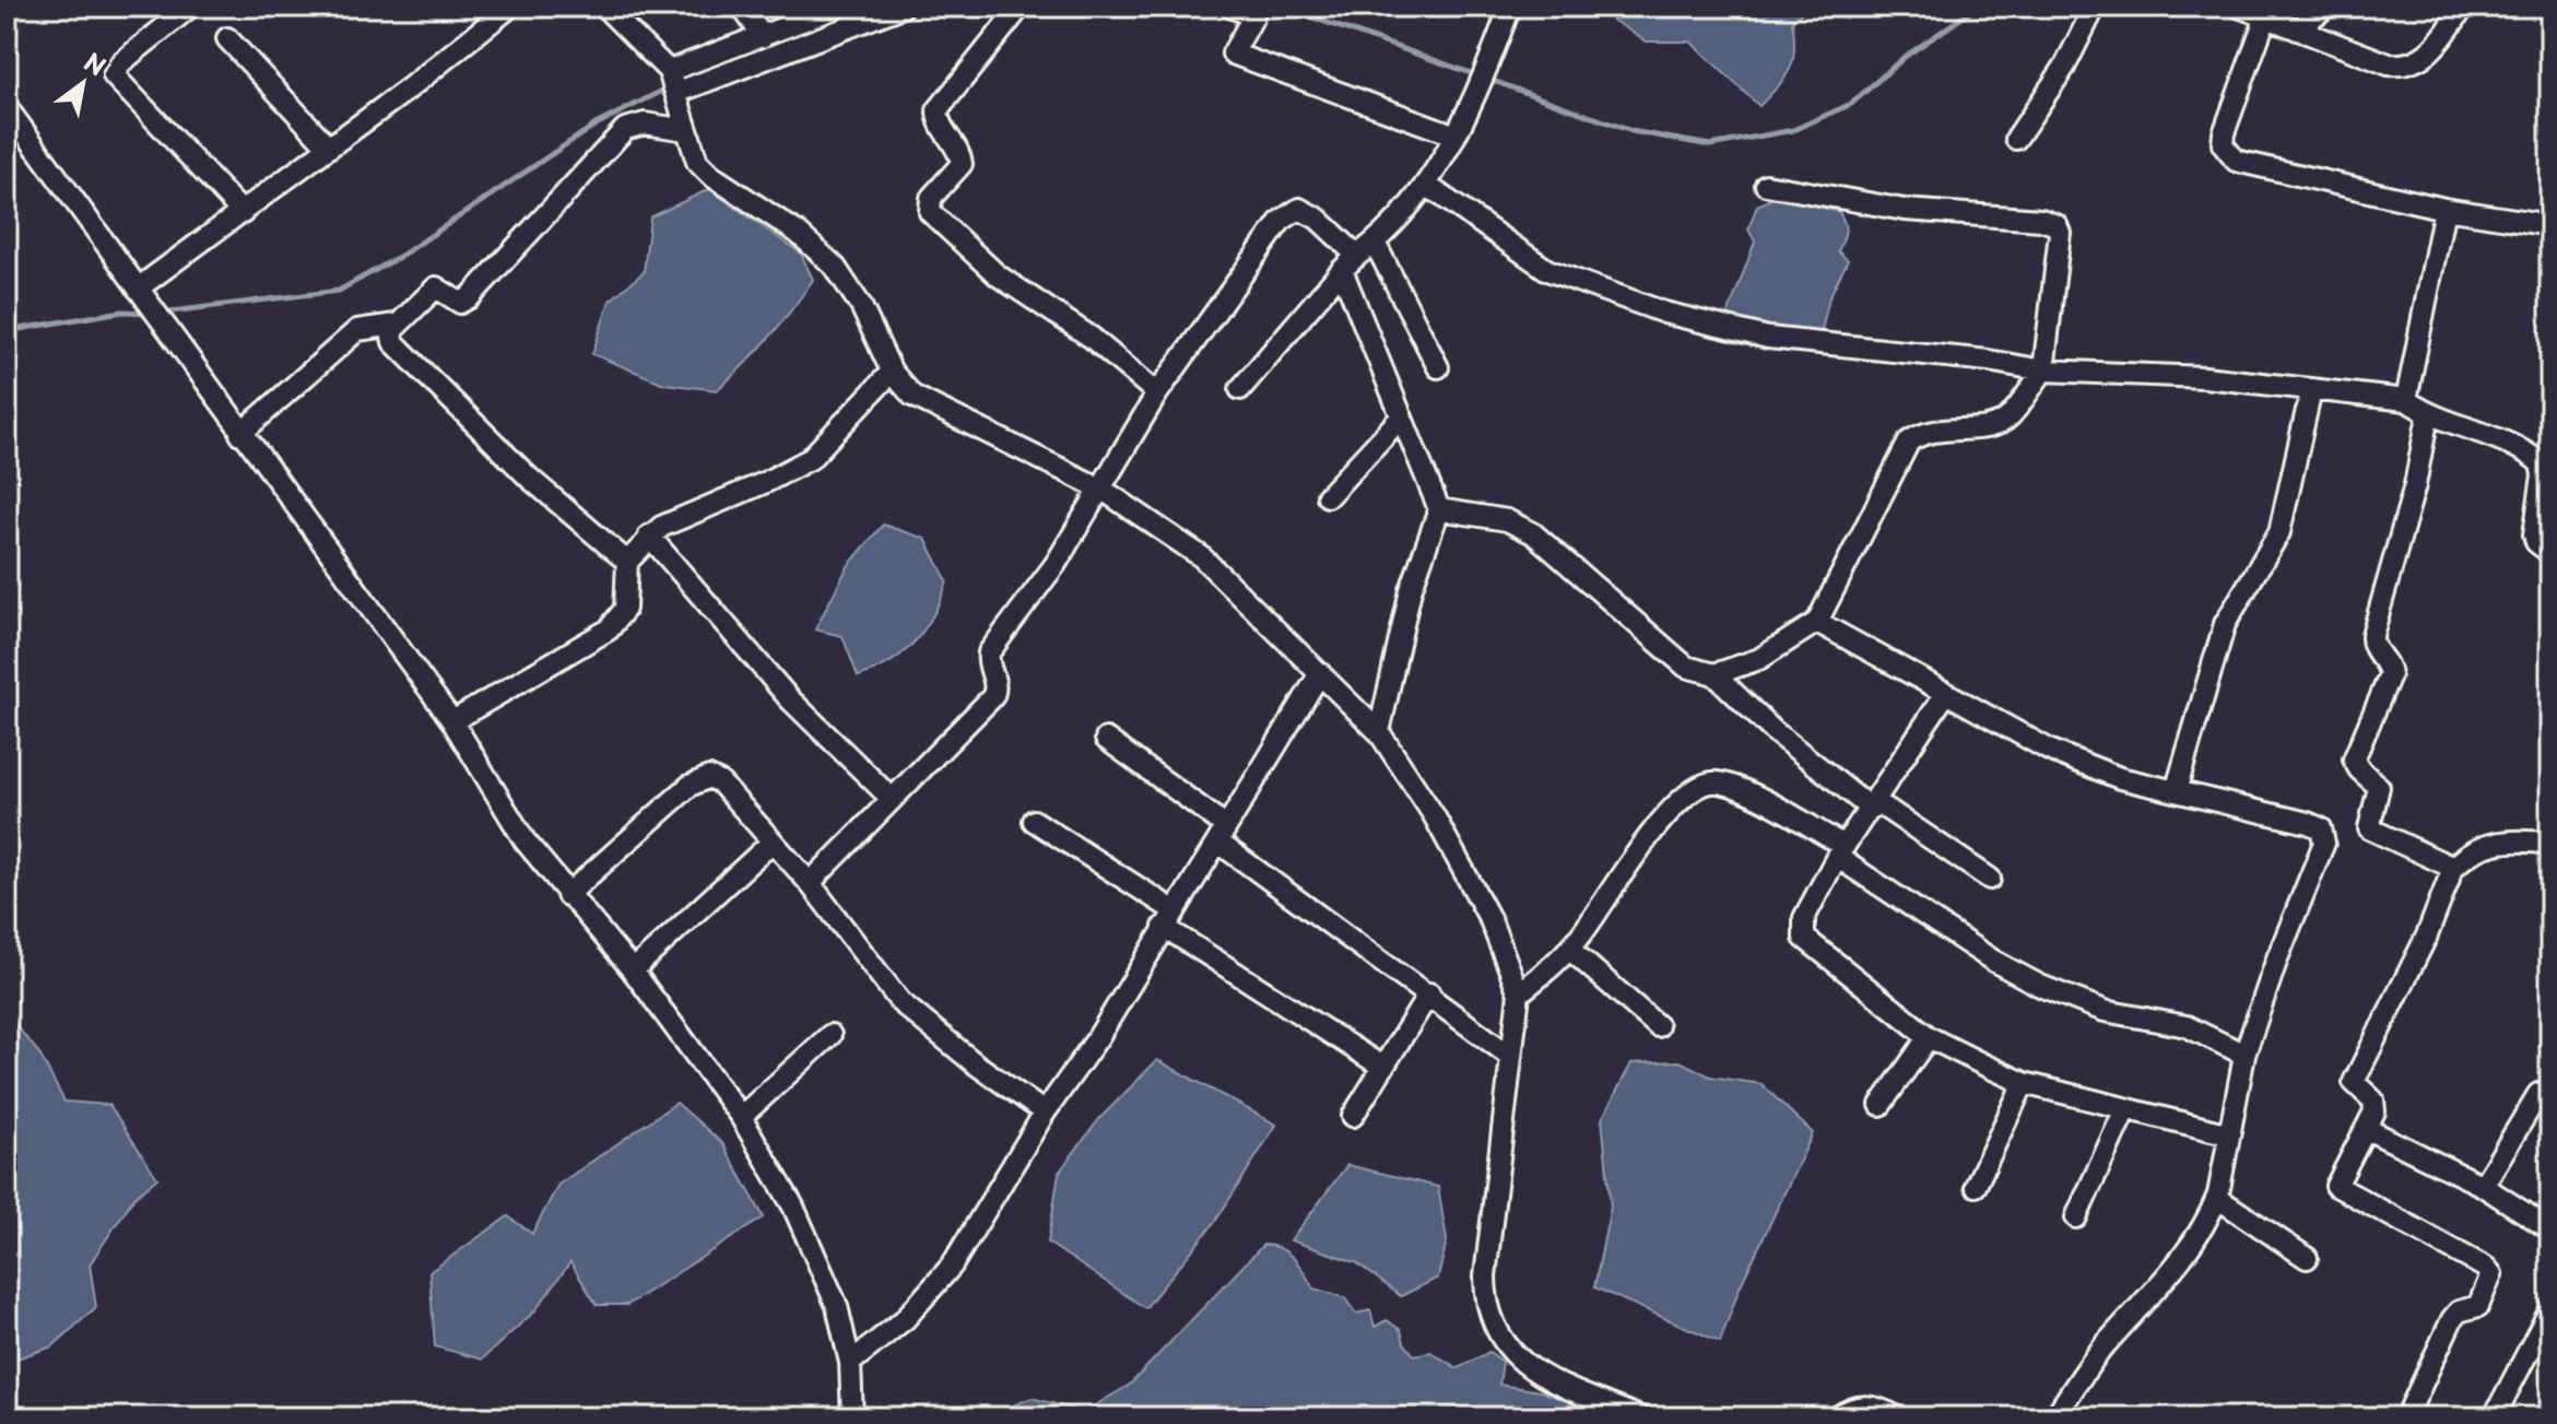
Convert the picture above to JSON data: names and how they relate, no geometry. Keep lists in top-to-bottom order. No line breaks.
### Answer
{"north":"top right"}
